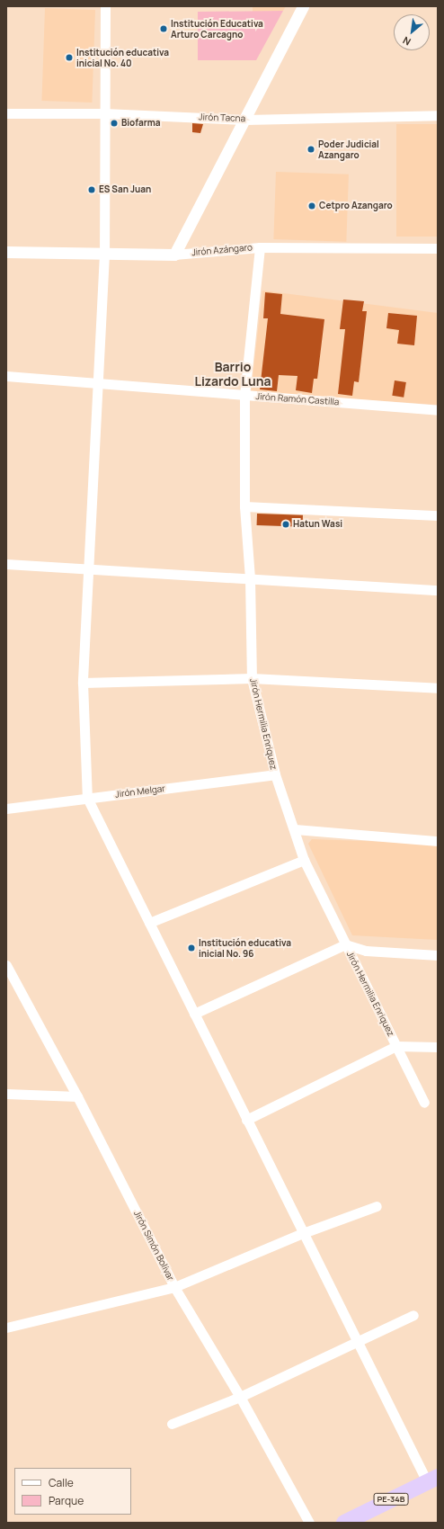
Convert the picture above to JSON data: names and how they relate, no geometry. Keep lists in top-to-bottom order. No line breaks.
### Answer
{"streets":{"highway":["PE-34B"],"street":["Jirón Tacna","Jirón Azángaro","Jirón Ramón Castilla","Jirón Hermilia Enriquez","Jirón Melgar","Jirón Simón Bolívar"]},"crossings":[["Jirón Azángaro","Jirón Hermilia Enriquez"],["Jirón Ramón Castilla","Jirón Hermilia Enriquez"],["Jirón Hermilia Enriquez","Jirón Melgar"]],"districts":["Barrio Lizardo Luna"],"places":["Institución Educativa Arturo Carcagno","Institución educativa inicial No. 40","Biofarma","Poder Judicial Azangaro","ES San Juan","Cetpro Azangaro","Hatun Wasi","Institución educativa inicial No. 96"],"legend":["Calle","Parque"],"north":"bottom left"}
